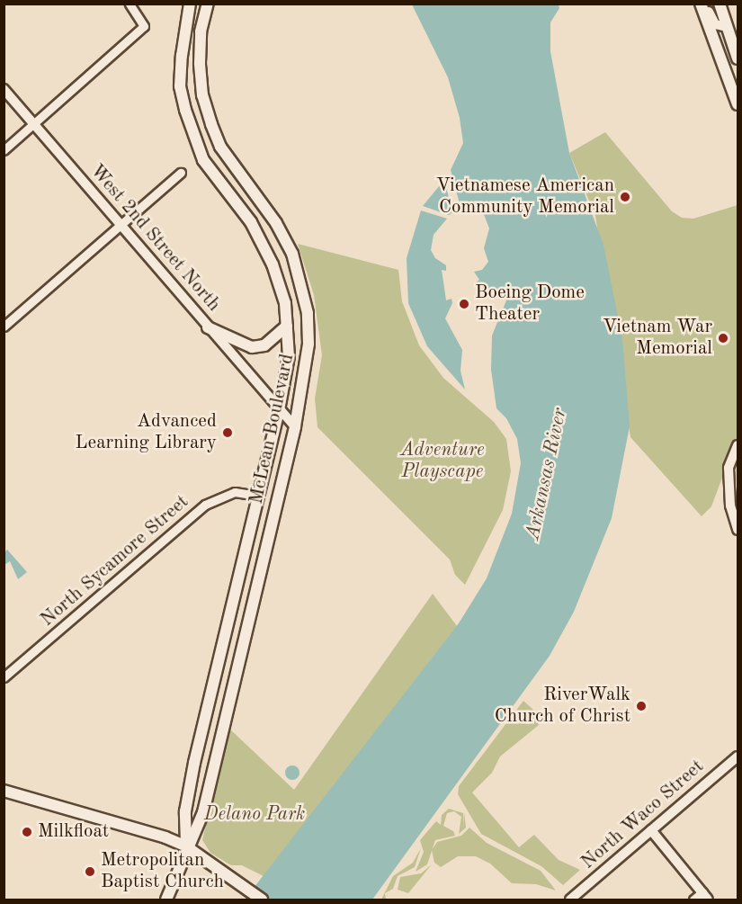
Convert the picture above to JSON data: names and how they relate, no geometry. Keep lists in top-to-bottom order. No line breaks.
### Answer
{"streets":{"main road":["McLean Boulevard"],"street":["West 2nd Street North","North Sycamore Street","North Waco Street"]},"crossings":[["West 2nd Street North","McLean Boulevard"],["McLean Boulevard","North Sycamore Street"]],"water":["Arkansas River"],"parks":["Adventure Playscape","Delano Park"],"places":["Vietnamese American Community Memorial","Boeing Dome Theater","Vietnam War Memorial","Advanced Learning Library","RiverWalk Church of Christ","Milkfloat","Metropolitan Baptist Church"]}
